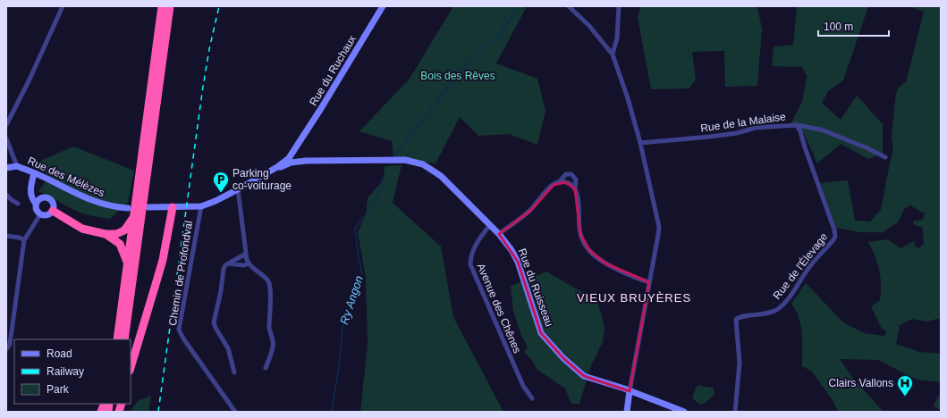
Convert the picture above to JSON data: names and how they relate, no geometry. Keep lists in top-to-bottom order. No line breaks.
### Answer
{"streets":{"street":["Rue du Ruchaux","Rue de la Malaise","Rue des Mélèzes","Rue de l'Élevage","Chemin de Profondval","Rue du Ruisseau","Avenue des Chênes"]},"crossings":[["Rue du Ruchaux","Rue du Ruisseau"],["Rue de la Malaise","Rue de l'Élevage"],["Rue du Ruisseau","Avenue des Chênes"]],"districts":["VIEUX BRUYÈRES"],"water":["Ry Angon"],"parks":["Bois des Rêves"],"places":{"parking":["Parking co-voiturage"],"hospital":["Clairs Vallons"]},"legend":["Road","Railway","Park"],"scale_bar":"100 m"}
